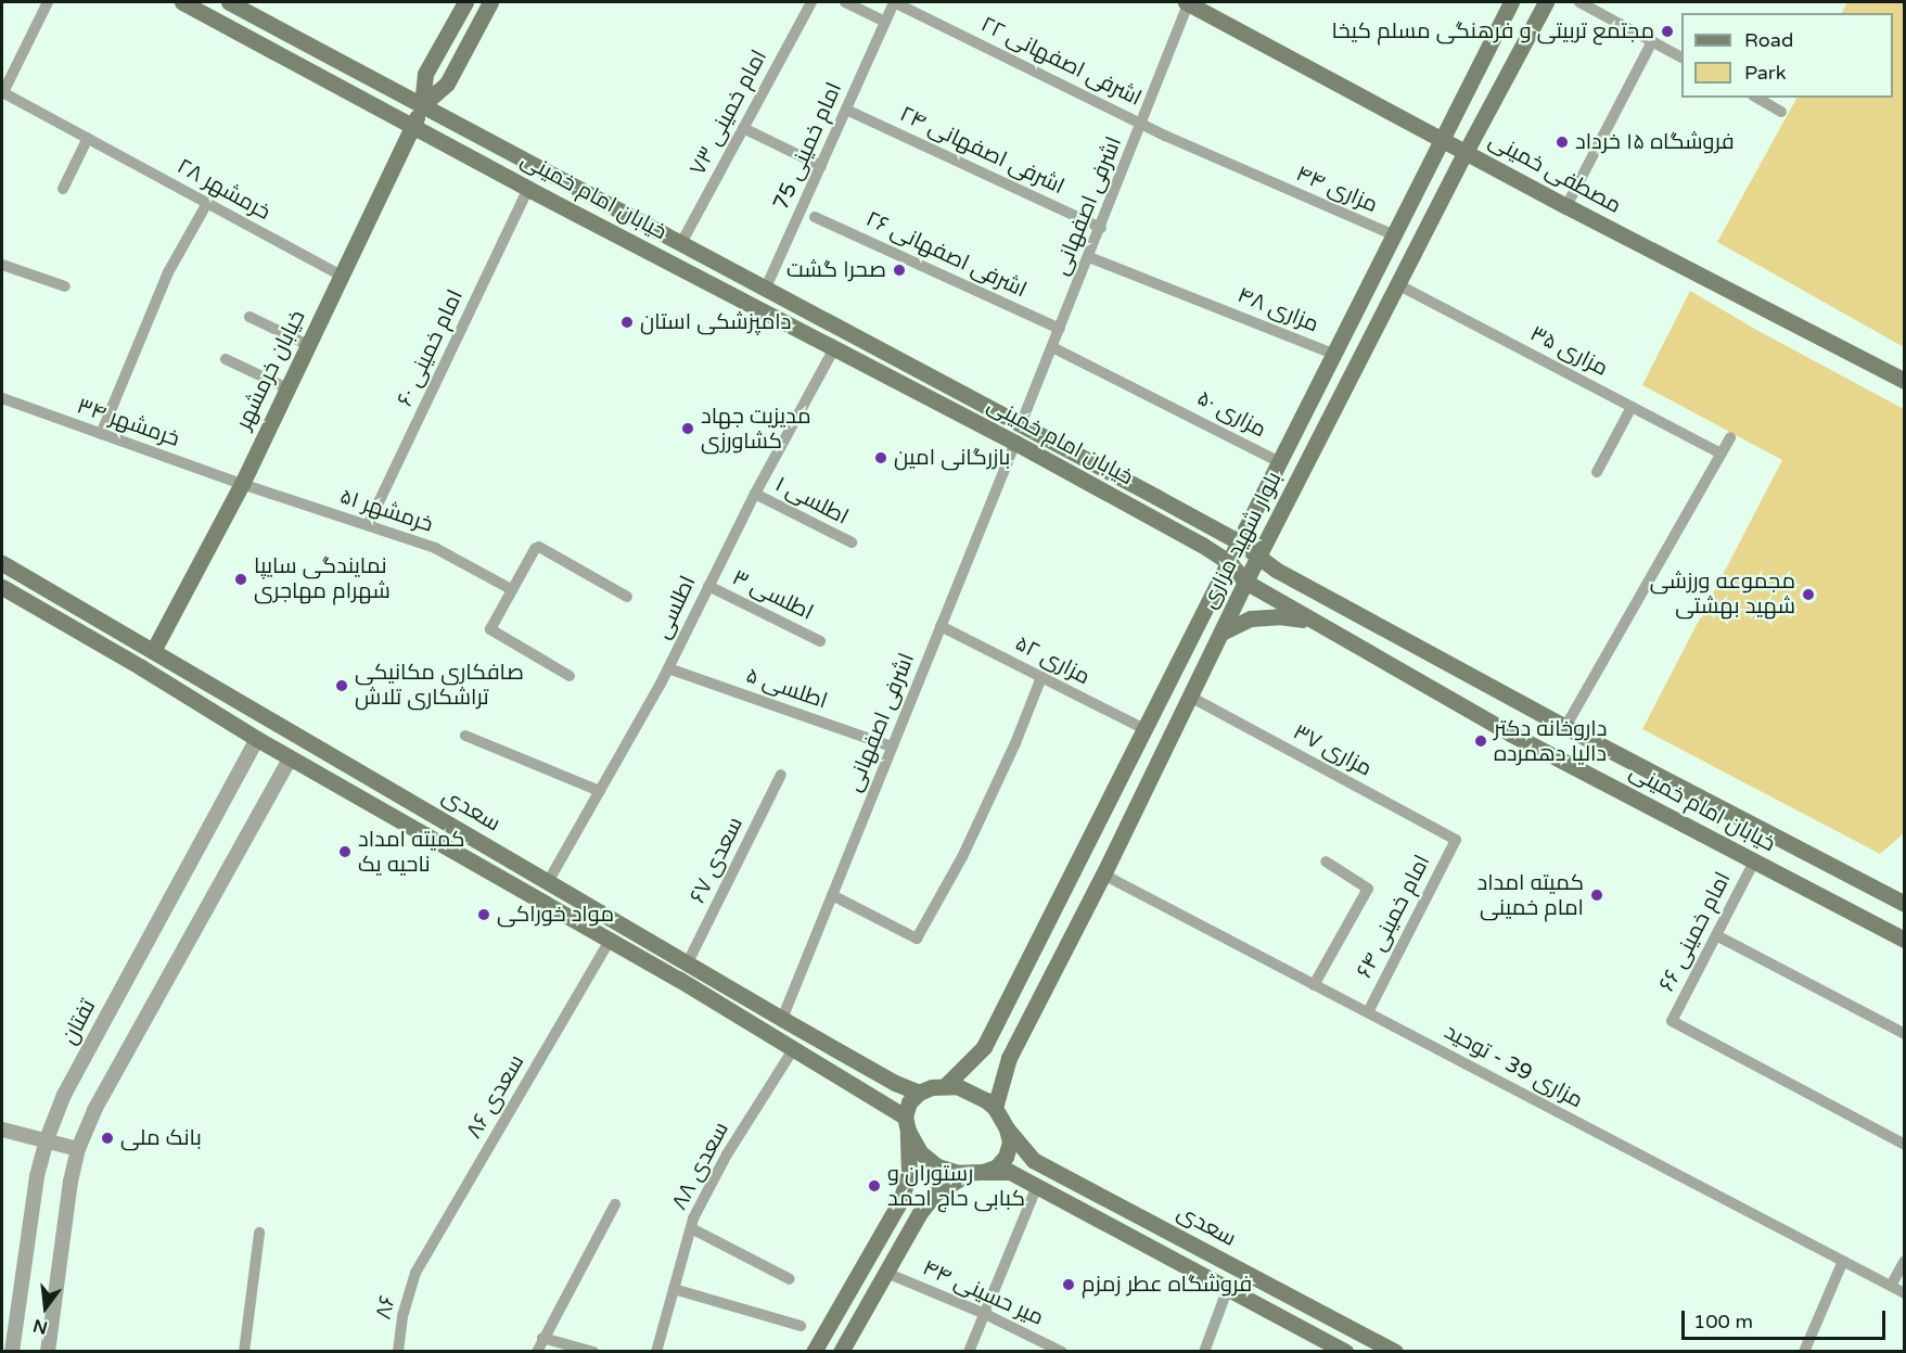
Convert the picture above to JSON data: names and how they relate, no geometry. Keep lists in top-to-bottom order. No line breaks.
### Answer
{"streets":{"main road":["مصطفی خمینی","خیابان امام خمینی","خیابان خرمشهر","بلوار شهید مزاری","سعدی"],"street":["اشرفی اصفهانی ۲۲","امام خمینی ۷۳","امام خمینی 75","اشرفی اصفهانی ۲۴","خرمشهر ۲۸","مزاری ۴۴","اشرفی اصفهانی","اشرفی اصفهانی ۲۶","مزاری ۴۸","امام خمینی ۶۰","مزاری ۳۵","مزاری ۵۰","خرمشهر ۳۴","اطلسی ۱","خرمشهر ۵۱","اطلسی ۳","اطلسی","مزاری ۵۲","اطلسی ۵","مزاری ۳۷","سعدی ۶۷","امام خمینی ۶۴","امام خمینی ۶۶","تفتان","مزاری 39 - توحید","سعدی ۸۶","سعدی ۸۸","میر حسینی ۴۴","۸۶"]},"crossings":[["اشرفی اصفهانی ۲۲","امام خمینی 75"],["اشرفی اصفهانی ۲۲","مزاری ۴۴"],["اشرفی اصفهانی ۲۲","اشرفی اصفهانی"],["امام خمینی ۷۳","خیابان امام خمینی"],["امام خمینی 75","اشرفی اصفهانی ۲۴"],["امام خمینی 75","خیابان امام خمینی"],["اشرفی اصفهانی ۲۴","اشرفی اصفهانی"],["مصطفی خمینی","اشرفی اصفهانی"],["مصطفی خمینی","بلوار شهید مزاری"],["خرمشهر ۲۸","خیابان خرمشهر"],["مزاری ۴۴","بلوار شهید مزاری"],["خیابان امام خمینی","اشرفی اصفهانی"],["خیابان امام خمینی","امام خمینی ۶۰"],["خیابان امام خمینی","خیابان خرمشهر"],["خیابان امام خمینی","بلوار شهید مزاری"],["خیابان امام خمینی","اطلسی"],["خیابان امام خمینی","امام خمینی ۶۶"],["اشرفی اصفهانی","اشرفی اصفهانی ۲۶"],["اشرفی اصفهانی","مزاری ۴۸"],["اشرفی اصفهانی","مزاری ۵۰"],["اشرفی اصفهانی","مزاری ۵۲"],["اشرفی اصفهانی","اطلسی ۵"],["اشرفی اصفهانی","سعدی"],["مزاری ۴۸","بلوار شهید مزاری"],["امام خمینی ۶۰","خرمشهر ۵۱"],["مزاری ۳۵","بلوار شهید مزاری"],["خیابان خرمشهر","خرمشهر ۳۴"],["خیابان خرمشهر","خرمشهر ۵۱"],["خیابان خرمشهر","سعدی"],["مزاری ۵۰","بلوار شهید مزاری"],["خرمشهر ۳۴","خرمشهر ۵۱"],["اطلسی ۱","اطلسی"],["بلوار شهید مزاری","مزاری ۵۲"],["بلوار شهید مزاری","مزاری ۳۷"],["بلوار شهید مزاری","سعدی"],["بلوار شهید مزاری","مزاری 39 - توحید"],["اطلسی ۳","اطلسی"],["اطلسی","اطلسی ۵"],["اطلسی","سعدی"],["مزاری ۳۷","امام خمینی ۶۴"],["سعدی","سعدی ۶۷"],["سعدی","تفتان"],["سعدی","سعدی ۸۶"],["سعدی","سعدی ۸۸"],["امام خمینی ۶۴","مزاری 39 - توحید"],["سعدی ۸۶","۸۶"]],"places":["مجتمع تربیتی و فرهنگی مسلم کیخا","فروشگاه ۱۵ خرداد","صحرا گشت","دامپزشکی استان","مدیزیت جهاد کشاورزی","بازرگانی امین","نمایندگی سایپا شهرام مهاجری","مجموعه ورزشی شهید بهشتی","صافکاری مکانیکی تراشکاری تلاش","داروخانه دکتر دالیا دهمرده","کمیته امداد ناحیه یک","کمیته امداد امام خمینی","مواد خوراکی","بانک ملی","رستوران و کبابی حاج احمد","فروشگاه عطر زمزم"],"legend":["Road","Park"],"scale_bar":"100 m","north":"bottom"}
